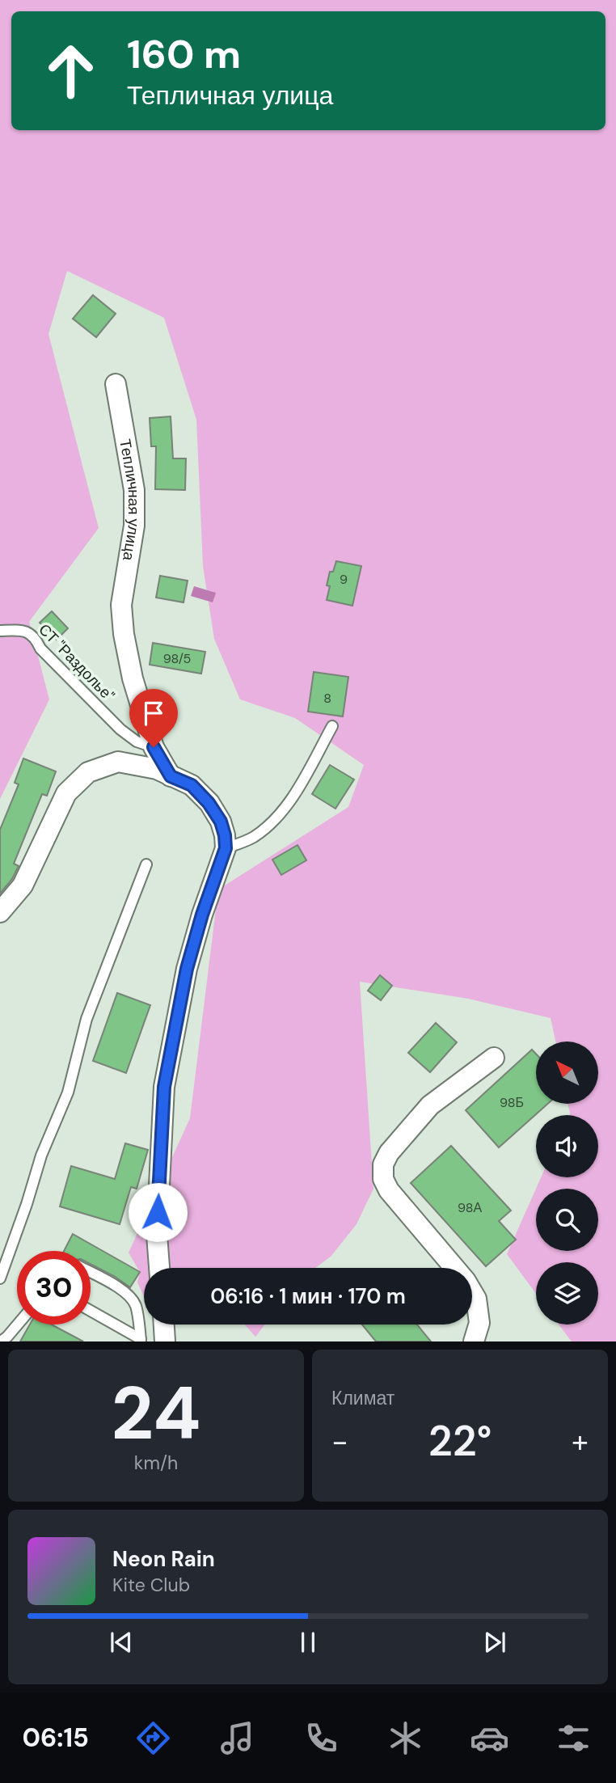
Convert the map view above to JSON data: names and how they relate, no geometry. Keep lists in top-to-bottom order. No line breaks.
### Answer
{"streets":{"street":["Тепличная улица"],"lane":["СТ \"Раздолье\""]},"crossings":[["Тепличная улица","СТ \"Раздолье\""]],"house_numbers":["9","98/5","8","98Б","98А"],"north":"top left","page":{"turn":["160 m","Тепличная улица"],"limit":"30","trip":"06:16 · 1 мин · 170 m","tile":[["24","km/h"],"Климат"],"heat":["−","22°","+"],"song":["Neon Rain","Kite Club"],"tabs":"06:15"}}
